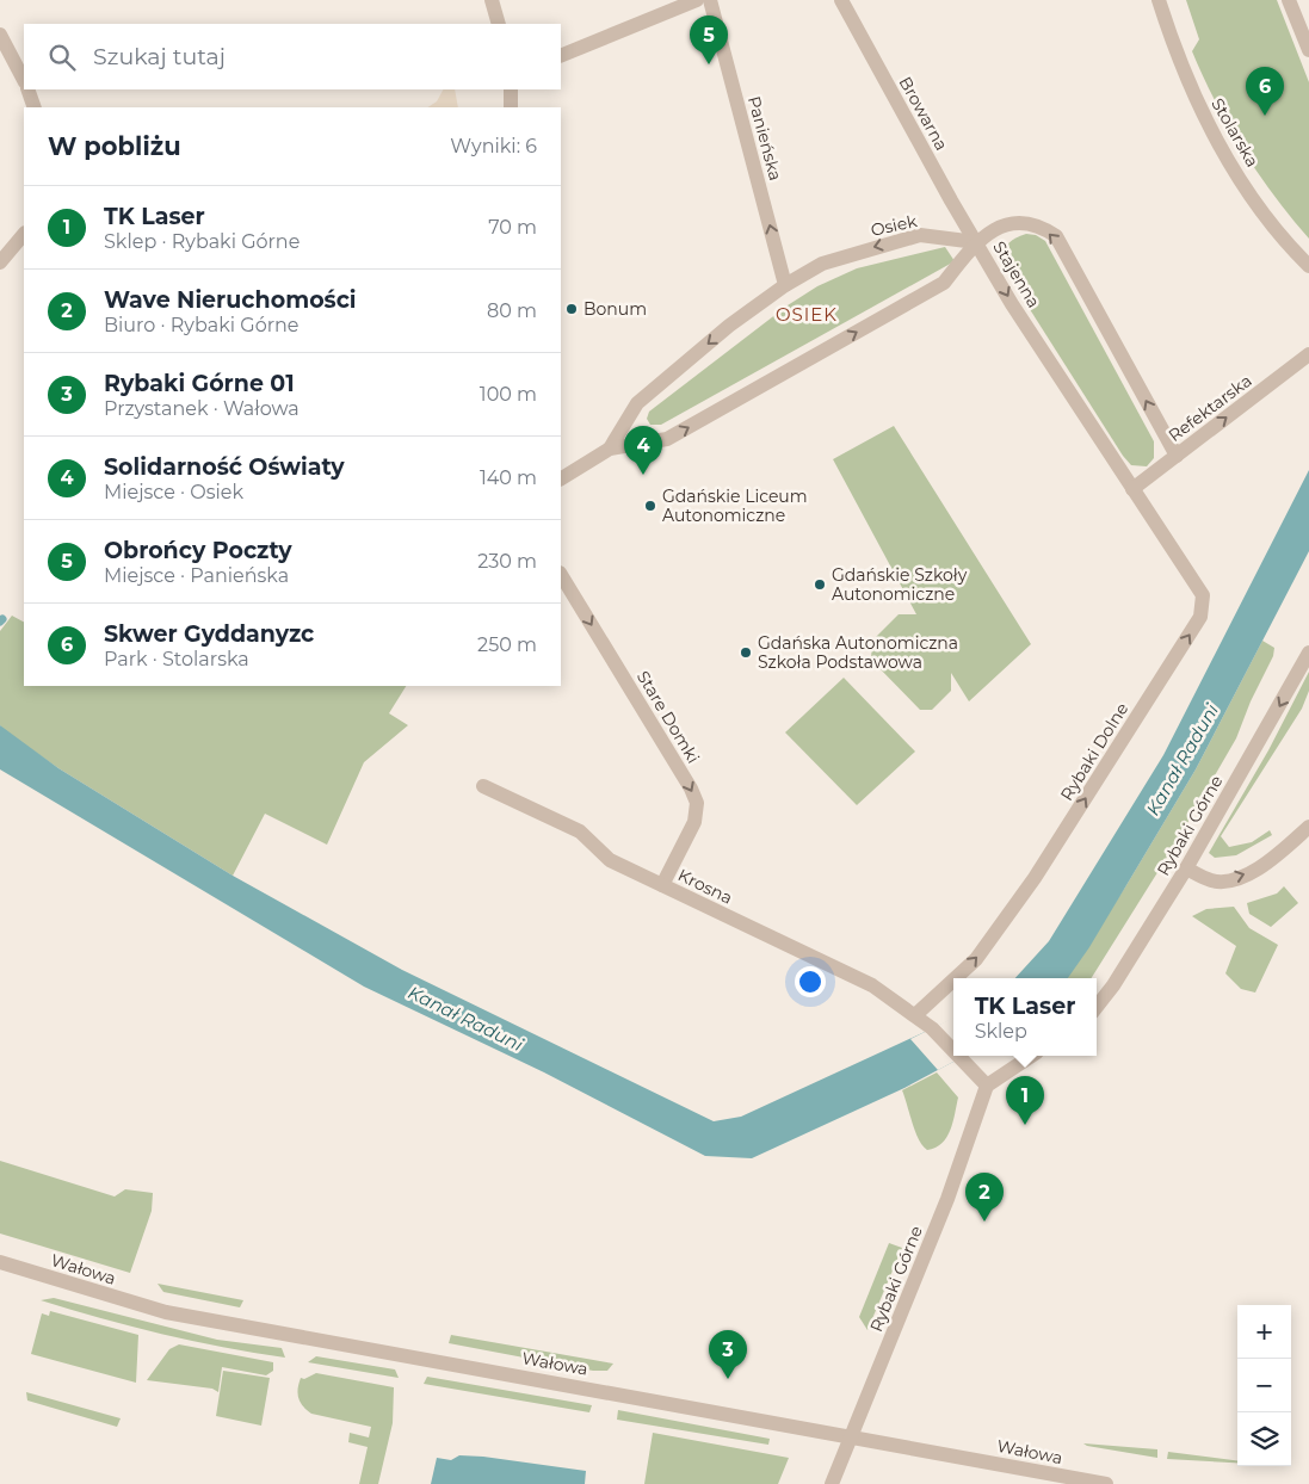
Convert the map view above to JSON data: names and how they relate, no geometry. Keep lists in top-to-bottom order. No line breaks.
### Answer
{"streets":{"street":["Browarna","Stolarska","Panieńska","Osiek","Stajenna","Refektarska","Stare Domki","Rybaki Dolne","Rybaki Górne","Krosna","Wałowa"]},"crossings":[["Browarna","Osiek"],["Browarna","Stajenna"],["Panieńska","Osiek"],["Osiek","Stajenna"],["Stajenna","Refektarska"],["Stajenna","Rybaki Dolne"],["Refektarska","Rybaki Dolne"],["Stare Domki","Krosna"],["Rybaki Dolne","Krosna"],["Rybaki Górne","Wałowa"]],"one_way":["Panieńska","Refektarska","Stare Domki","Rybaki Dolne"],"districts":["OSIEK"],"water":["Kanał Raduni"],"places":["Bonum","Gdańskie Liceum Autonomiczne","Gdańskie Szkoły Autonomiczne","Gdańska Autonomiczna Szkoła Podstawowa"],"page":{"pins":["5","6","4","1","2","3"],"search":"Szukaj tutaj","heading":["W pobliżu","Wyniki: 6"],"list":[{"mark":"1","name":"TK Laser","note":"Sklep · Rybaki Górne","value":"70 m"},{"mark":"2","name":"Wave Nieruchomości","note":"Biuro · Rybaki Górne","value":"80 m"},{"mark":"3","name":"Rybaki Górne 01","note":"Przystanek · Wałowa","value":"100 m"},{"mark":"4","name":"Solidarność Oświaty","note":"Miejsce · Osiek","value":"140 m"},{"mark":"5","name":"Obrońcy Poczty","note":"Miejsce · Panieńska","value":"230 m"},{"mark":"6","name":"Skwer Gyddanyzc","note":"Park · Stolarska","value":"250 m"}],"popup":["TK Laser","Sklep"],"map_buttons":["+","−"]}}
